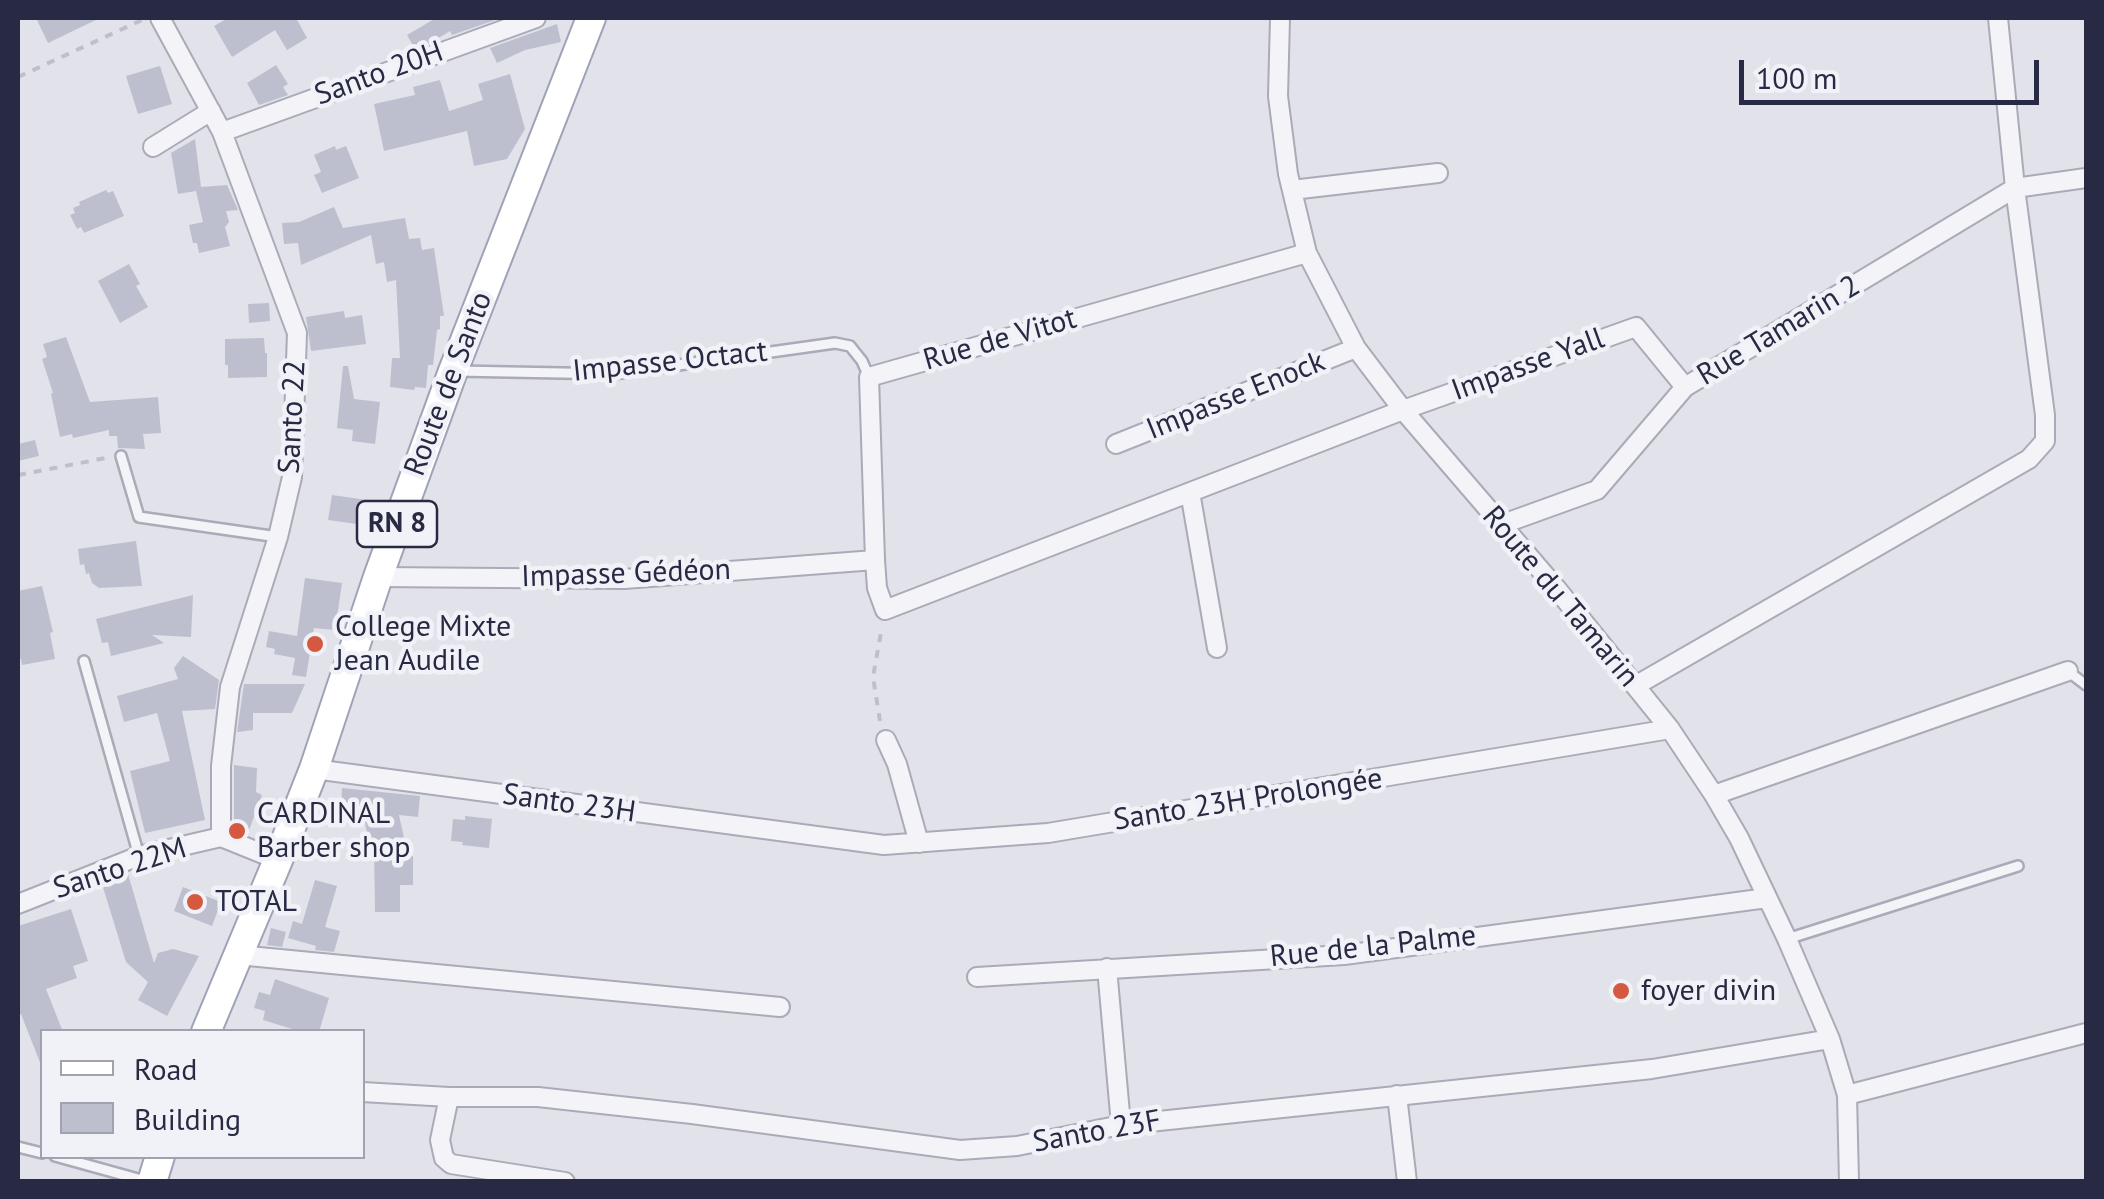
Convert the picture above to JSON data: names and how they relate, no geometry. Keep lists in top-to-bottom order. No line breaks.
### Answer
{"streets":{"main road":["Route de Santo","RN 8"],"street":["Santo 20H","Rue Tamarin 2","Rue de Vitot","Impasse Yall","Impasse Enock","Santo 22","Impasse Gédéon","Route du Tamarin","Santo 23H Prolongée","Santo 23H","Santo 22M","Rue de la Palme","Santo 23F"],"lane":["Impasse Octact"]},"crossings":[["Santo 20H","Santo 22"],["Rue Tamarin 2","Impasse Yall"],["Rue Tamarin 2","Route du Tamarin"],["Rue de Vitot","Impasse Octact"],["Rue de Vitot","Route du Tamarin"],["Impasse Octact","Route de Santo"],["Impasse Yall","Route du Tamarin"],["Route de Santo","Impasse Gédéon"],["Route de Santo","Santo 23H"],["Route de Santo","Santo 22M"],["Impasse Enock","Route du Tamarin"],["Santo 22","Santo 22M"],["Route du Tamarin","Santo 23H Prolongée"],["Route du Tamarin","Rue de la Palme"],["Route du Tamarin","Santo 23F"],["Santo 23H Prolongée","Santo 23H"]],"places":["College Mixte Jean Audile","CARDINAL Barber shop","TOTAL","foyer divin"],"legend":["Road","Building"],"scale_bar":"100 m"}
